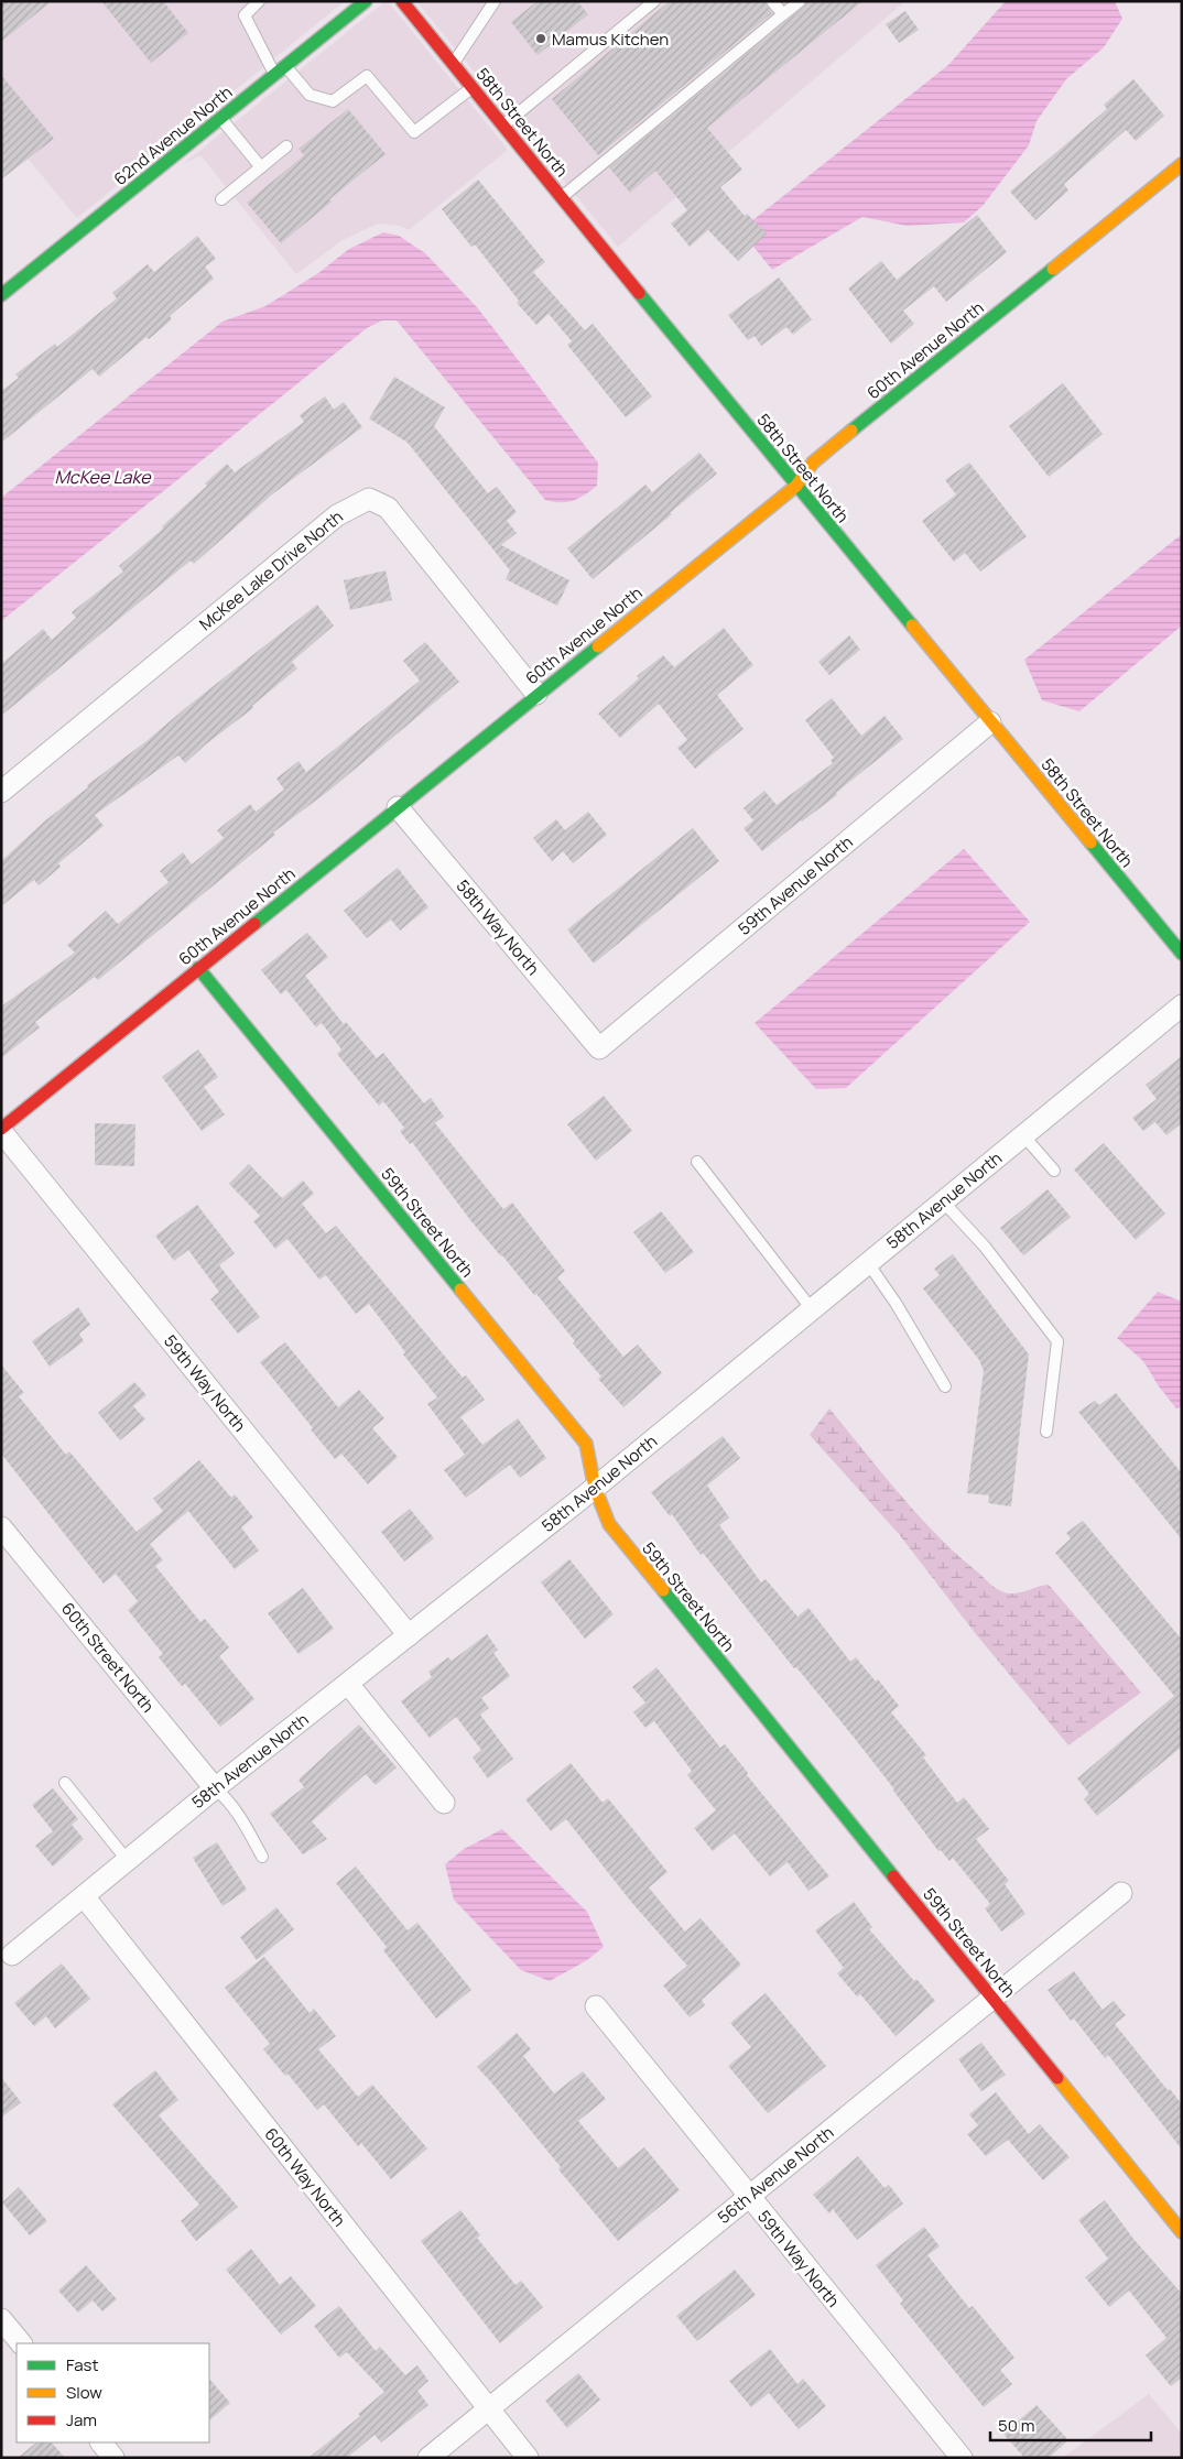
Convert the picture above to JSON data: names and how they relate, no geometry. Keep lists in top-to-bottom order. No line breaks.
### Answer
{"streets":{"street":["58th Street North","62nd Avenue North","60th Avenue North","McKee Lake Drive North","59th Avenue North","58th Way North","58th Avenue North","59th Street North","59th Way North","60th Street North","56th Avenue North","60th Way North"]},"crossings":[["58th Street North","60th Avenue North"],["58th Street North","59th Avenue North"],["60th Avenue North","McKee Lake Drive North"],["60th Avenue North","58th Way North"],["60th Avenue North","59th Street North"],["60th Avenue North","59th Way North"],["59th Avenue North","58th Way North"],["58th Avenue North","59th Street North"],["58th Avenue North","59th Way North"],["58th Avenue North","60th Street North"],["58th Avenue North","60th Way North"],["59th Street North","56th Avenue North"],["59th Way North","56th Avenue North"],["56th Avenue North","60th Way North"]],"water":["McKee Lake"],"places":["Mamus Kitchen"],"legend":["Fast","Slow","Jam"],"scale_bar":"50 m"}
